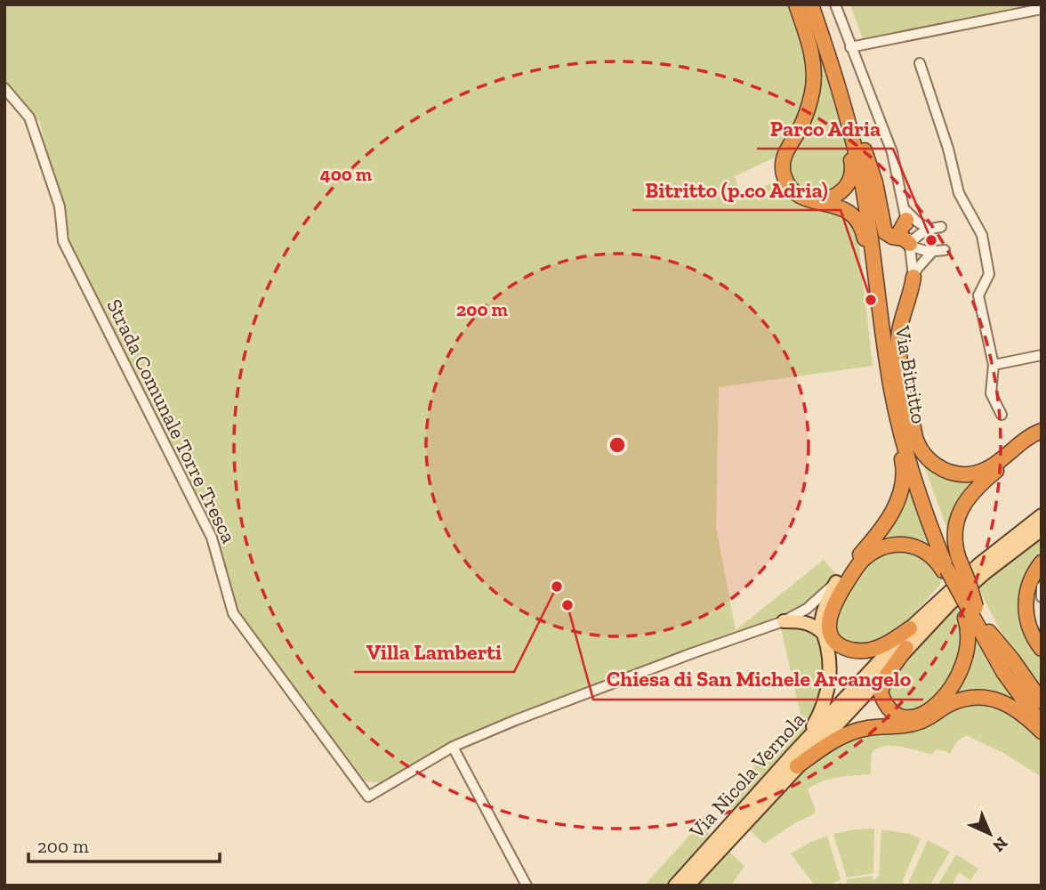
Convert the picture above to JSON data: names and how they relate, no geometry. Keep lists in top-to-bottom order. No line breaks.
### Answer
{"streets":{"highway":["Via Bitritto"],"main road":["Via Nicola Vernola"],"street":["Strada Comunale Torre Tresca"]},"places":["Parco Adria","Bitritto (p.co Adria)","Villa Lamberti","Chiesa di San Michele Arcangelo"],"scale_bar":"200 m","north":"bottom right","rings":["400 m","200 m"]}
